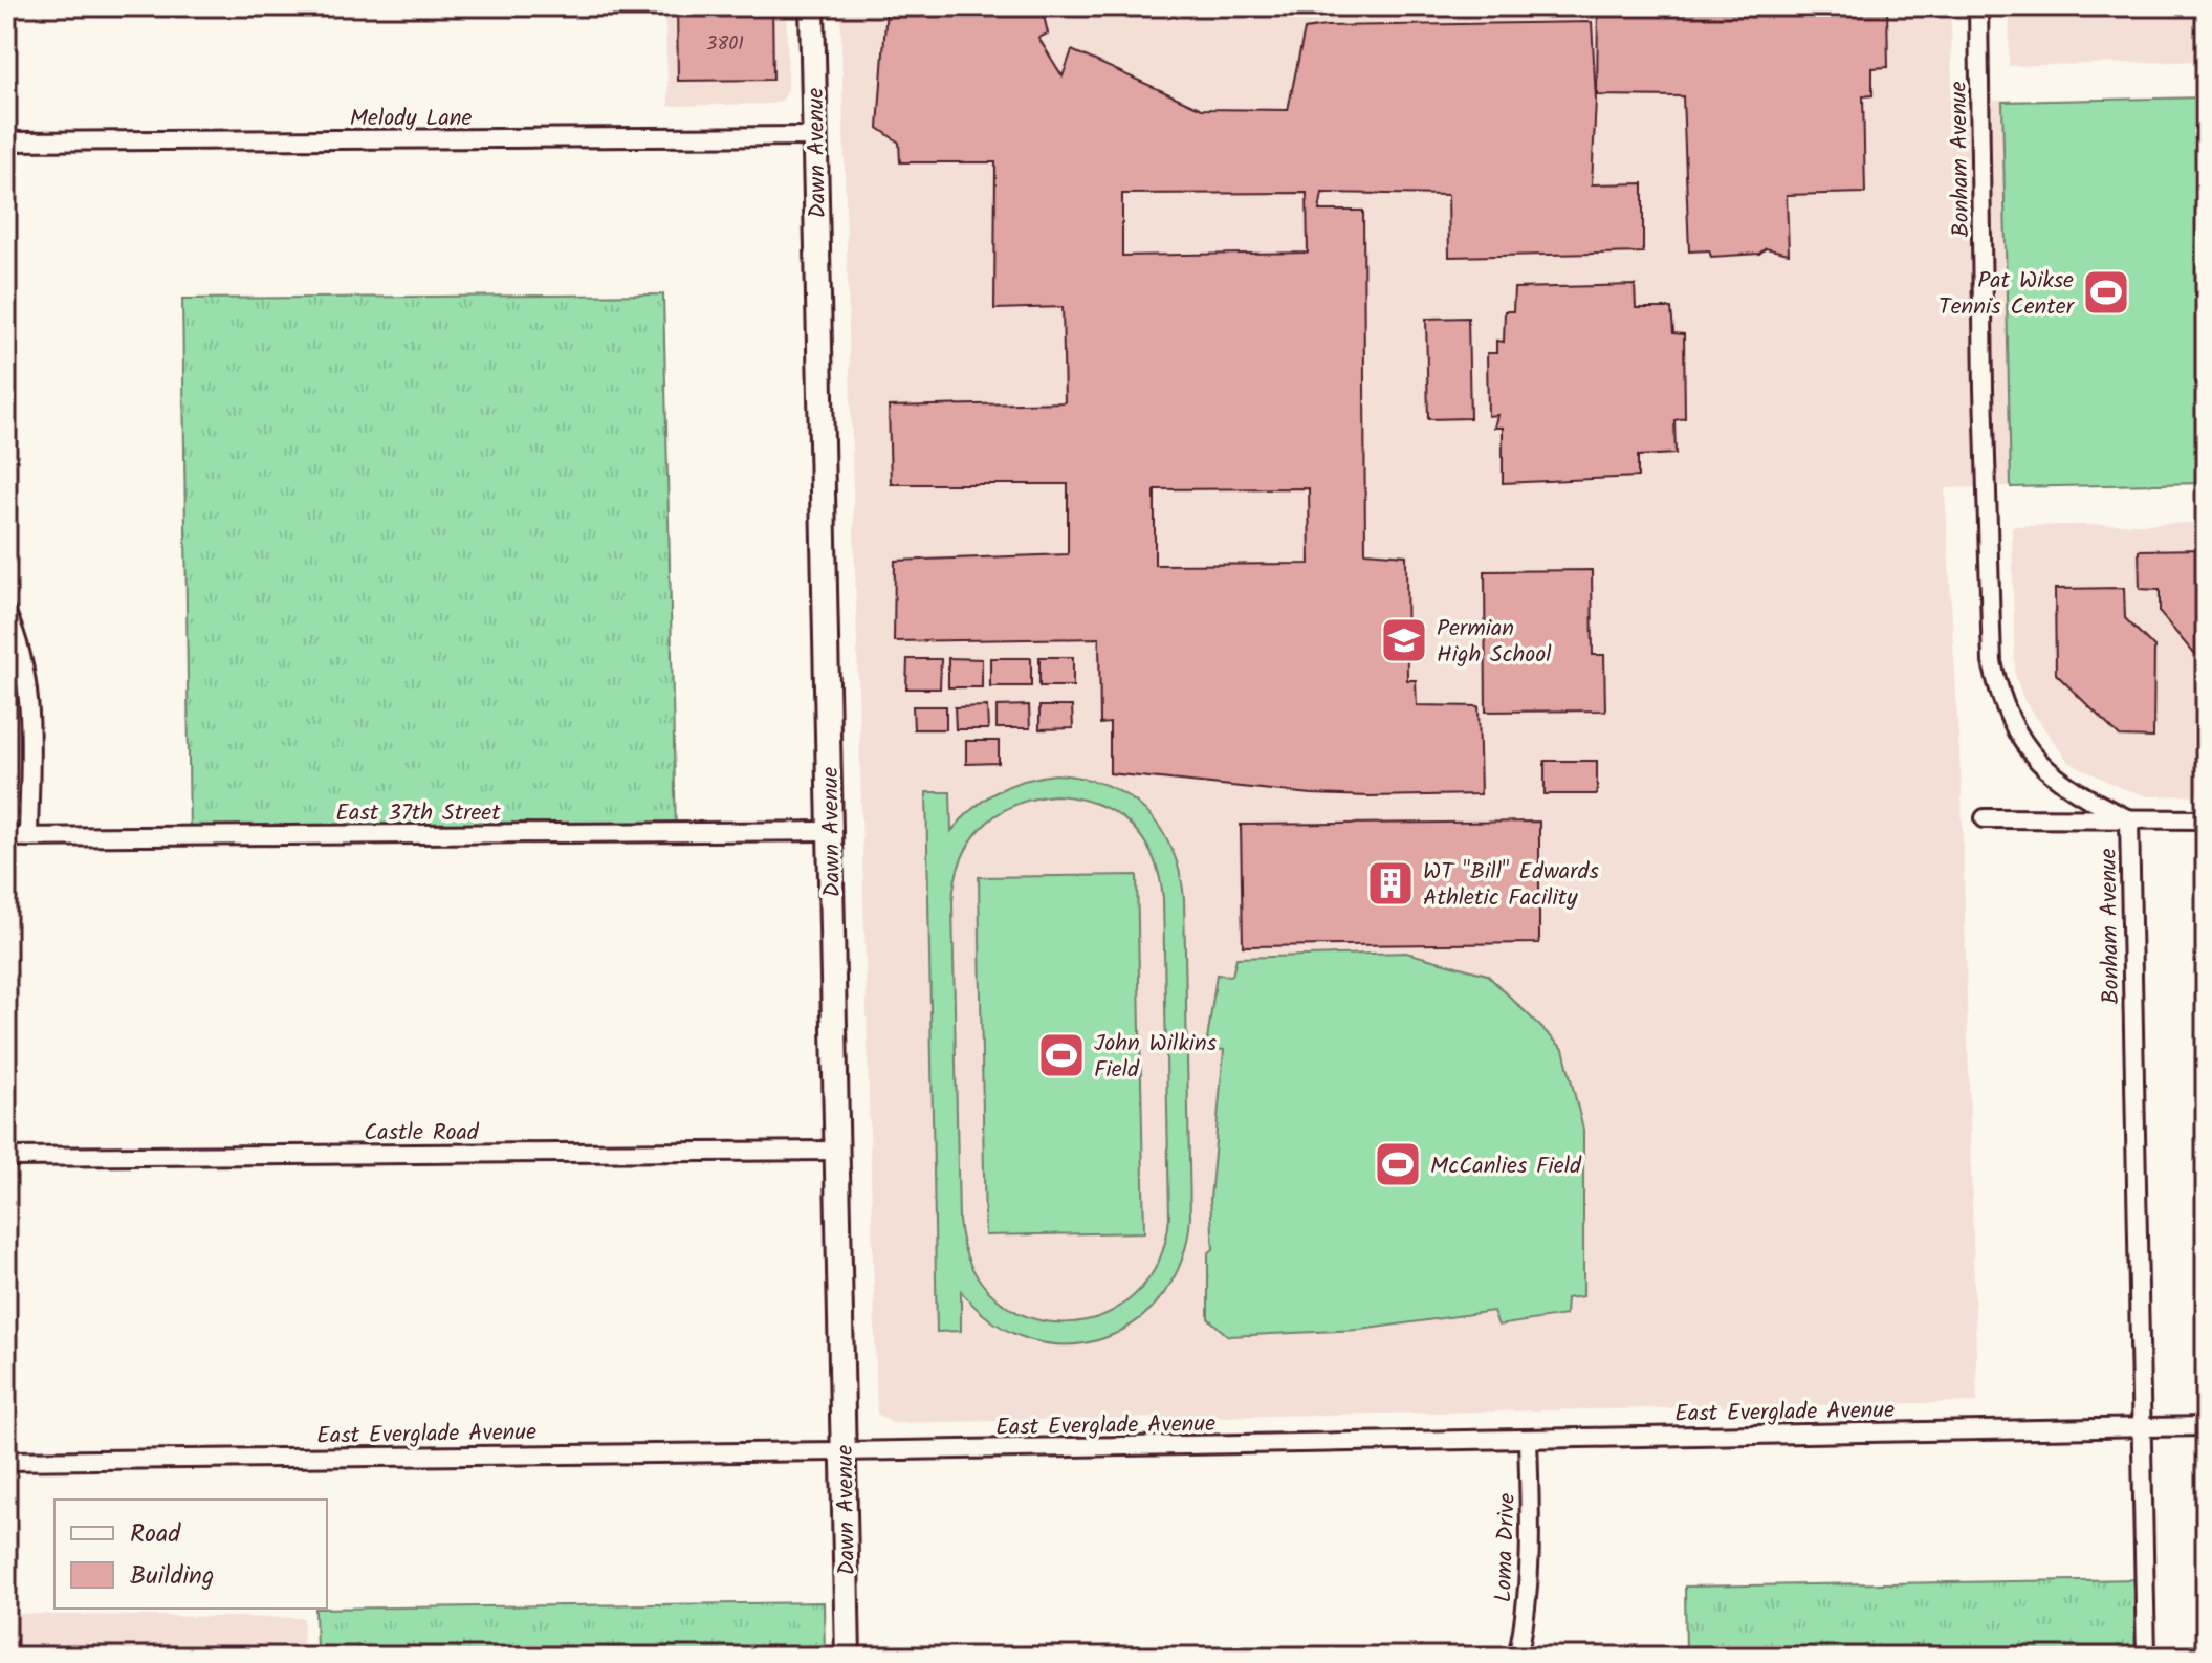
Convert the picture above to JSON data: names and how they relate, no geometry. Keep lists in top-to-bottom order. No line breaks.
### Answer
{"streets":{"street":["Melody Lane","Dawn Avenue","Bonham Avenue","East 37th Street","Castle Road","East Everglade Avenue","Loma Drive"]},"crossings":[["Melody Lane","Dawn Avenue"],["Dawn Avenue","East 37th Street"],["Dawn Avenue","Castle Road"],["Dawn Avenue","East Everglade Avenue"],["Bonham Avenue","East Everglade Avenue"],["East Everglade Avenue","Loma Drive"]],"places":{"sports":["Pat Wikse Tennis Center","John Wilkins Field","McCanlies Field"],"school or university":["Permian High School"],"building":["WT \"Bill\" Edwards Athletic Facility"]},"house_numbers":["3801"],"legend":["Road","Building"]}
